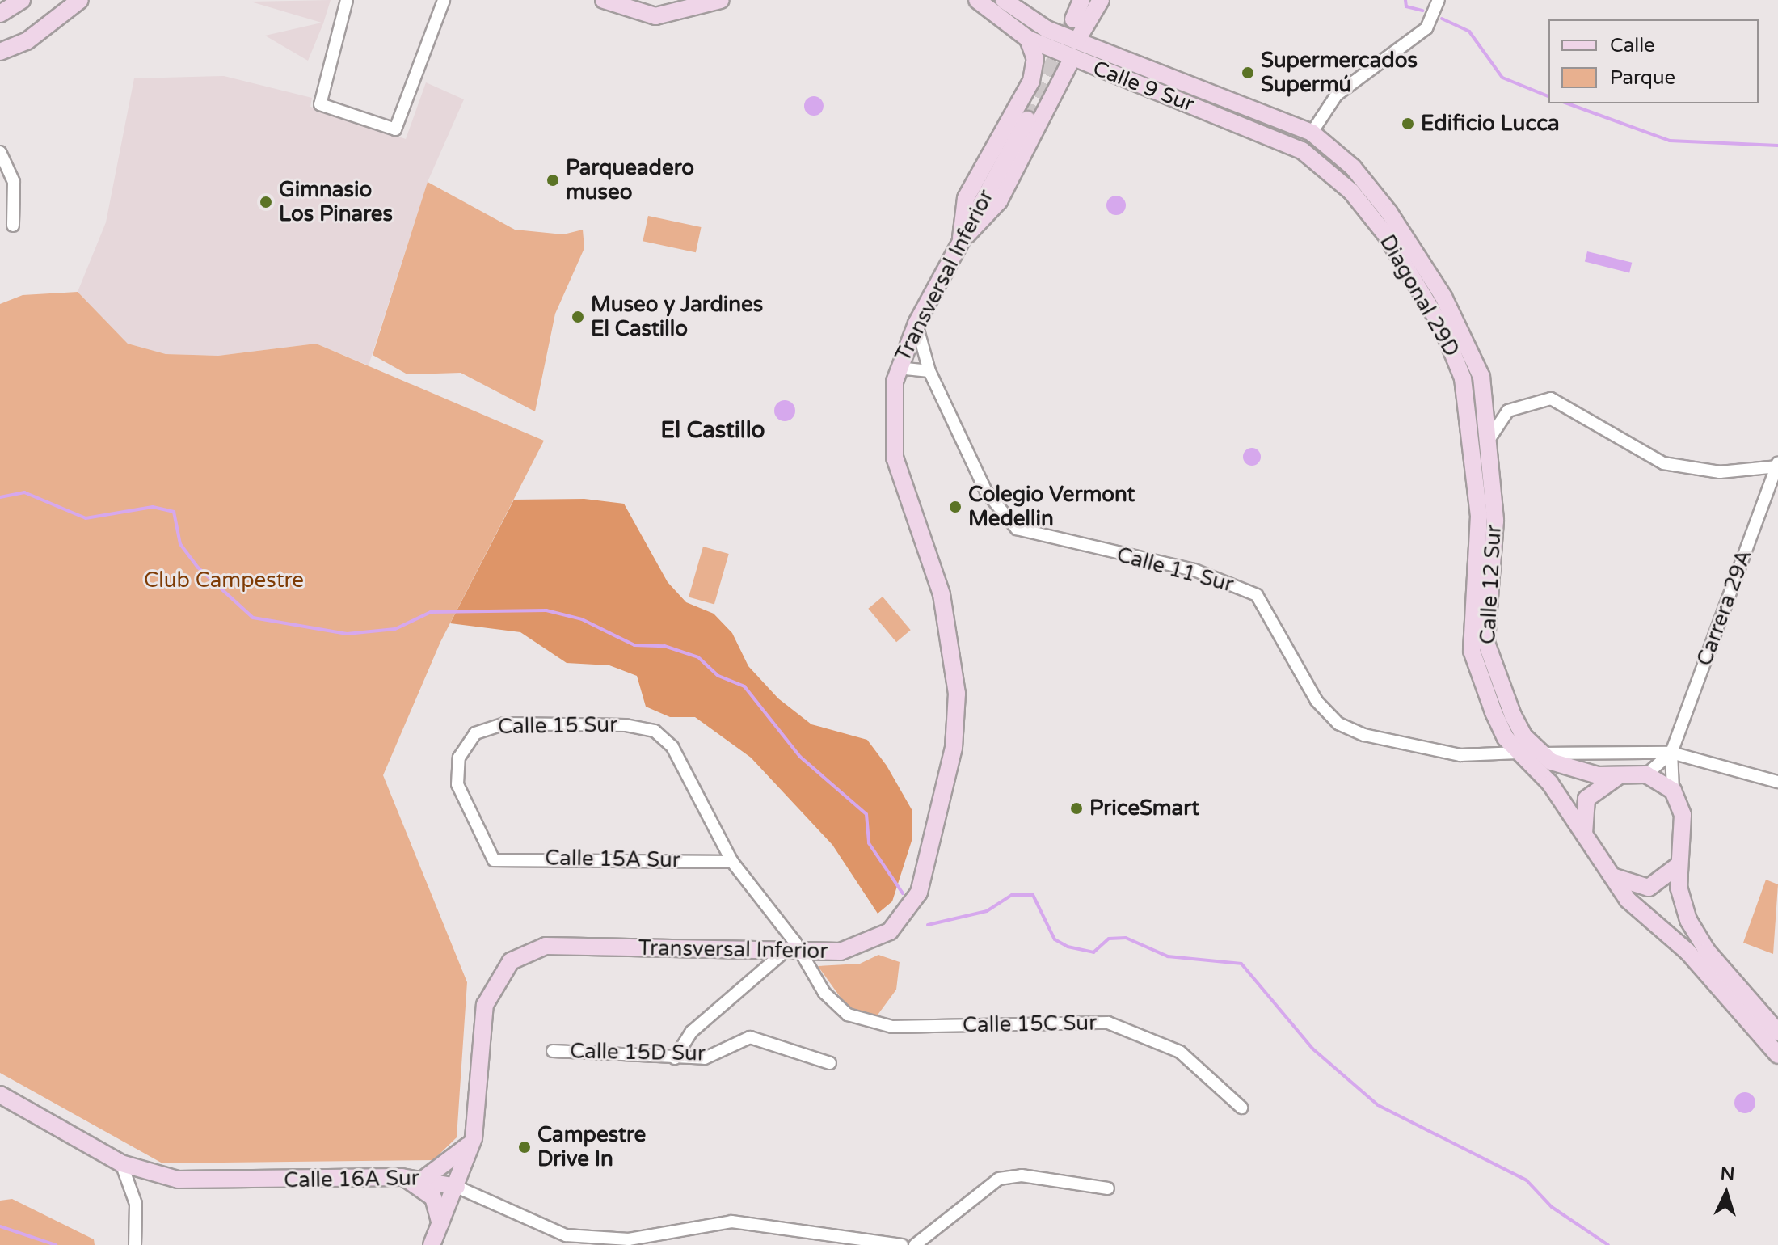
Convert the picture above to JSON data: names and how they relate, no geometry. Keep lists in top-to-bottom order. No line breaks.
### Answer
{"streets":{"main road":["Calle 9 Sur","Transversal Inferior","Diagonal 29D","Calle 12 Sur","Calle 16A Sur"],"street":["Calle 11 Sur","Carrera 29A","Calle 15 Sur","Calle 15A Sur","Calle 15C Sur","Calle 15D Sur"]},"crossings":[["Calle 9 Sur","Diagonal 29D"],["Transversal Inferior","Calle 11 Sur"],["Transversal Inferior","Calle 15C Sur"],["Transversal Inferior","Calle 16A Sur"],["Diagonal 29D","Calle 12 Sur"],["Calle 11 Sur","Calle 12 Sur"],["Calle 12 Sur","Carrera 29A"],["Calle 15 Sur","Calle 15A Sur"],["Calle 15 Sur","Calle 15C Sur"],["Calle 15A Sur","Calle 15C Sur"]],"districts":["El Castillo"],"parks":["Club Campestre"],"places":["Supermercados Supermú","Edificio Lucca","Parqueadero museo","Gimnasio Los Pinares","Museo y Jardines El Castillo","Colegio Vermont Medellin","PriceSmart","Campestre Drive In"],"legend":["Calle","Parque"],"north":"top"}
